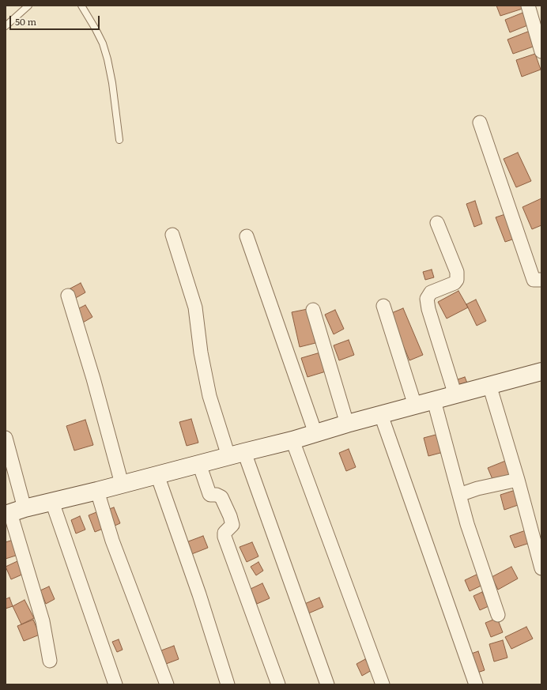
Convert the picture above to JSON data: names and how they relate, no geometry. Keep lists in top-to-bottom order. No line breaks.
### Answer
{"scale_bar":"50 m"}
